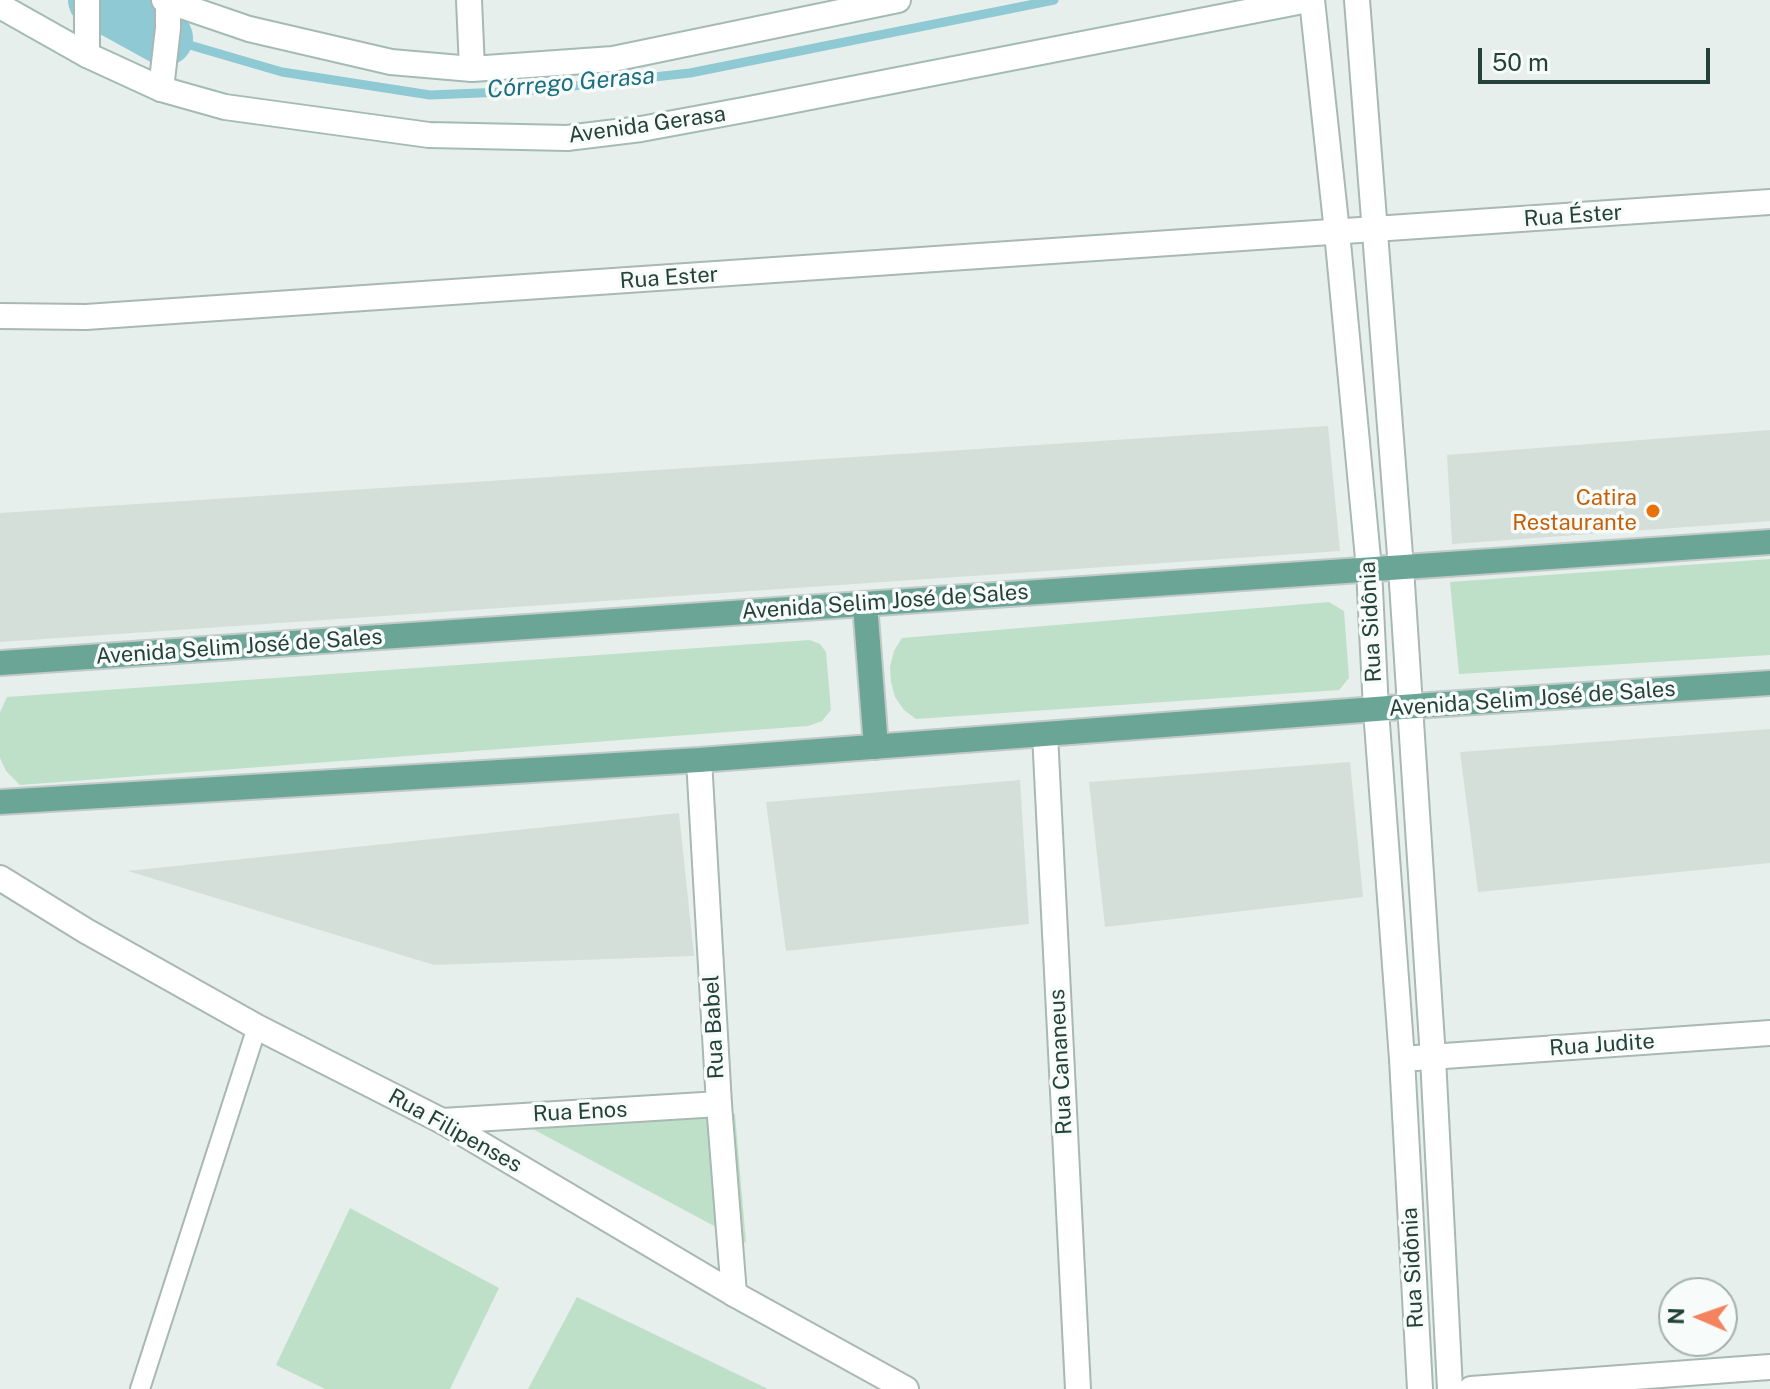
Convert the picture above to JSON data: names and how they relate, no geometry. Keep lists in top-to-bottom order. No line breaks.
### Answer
{"streets":{"main road":["Avenida Selim José de Sales"],"street":["Avenida Gerasa","Rua Éster","Rua Ester","Rua Sidônia","Rua Babel","Rua Judite","Rua Cananeus","Rua Enos","Rua Filipenses"]},"crossings":[["Avenida Gerasa","Rua Sidônia"],["Rua Éster","Rua Ester"],["Rua Éster","Rua Sidônia"],["Rua Ester","Rua Sidônia"],["Avenida Selim José de Sales","Rua Sidônia"],["Avenida Selim José de Sales","Rua Babel"],["Avenida Selim José de Sales","Rua Cananeus"],["Rua Sidônia","Rua Judite"],["Rua Babel","Rua Enos"],["Rua Babel","Rua Filipenses"],["Rua Enos","Rua Filipenses"]],"water":["Córrego Gerasa"],"places":["Catira Restaurante"],"scale_bar":"50 m","north":"left"}
